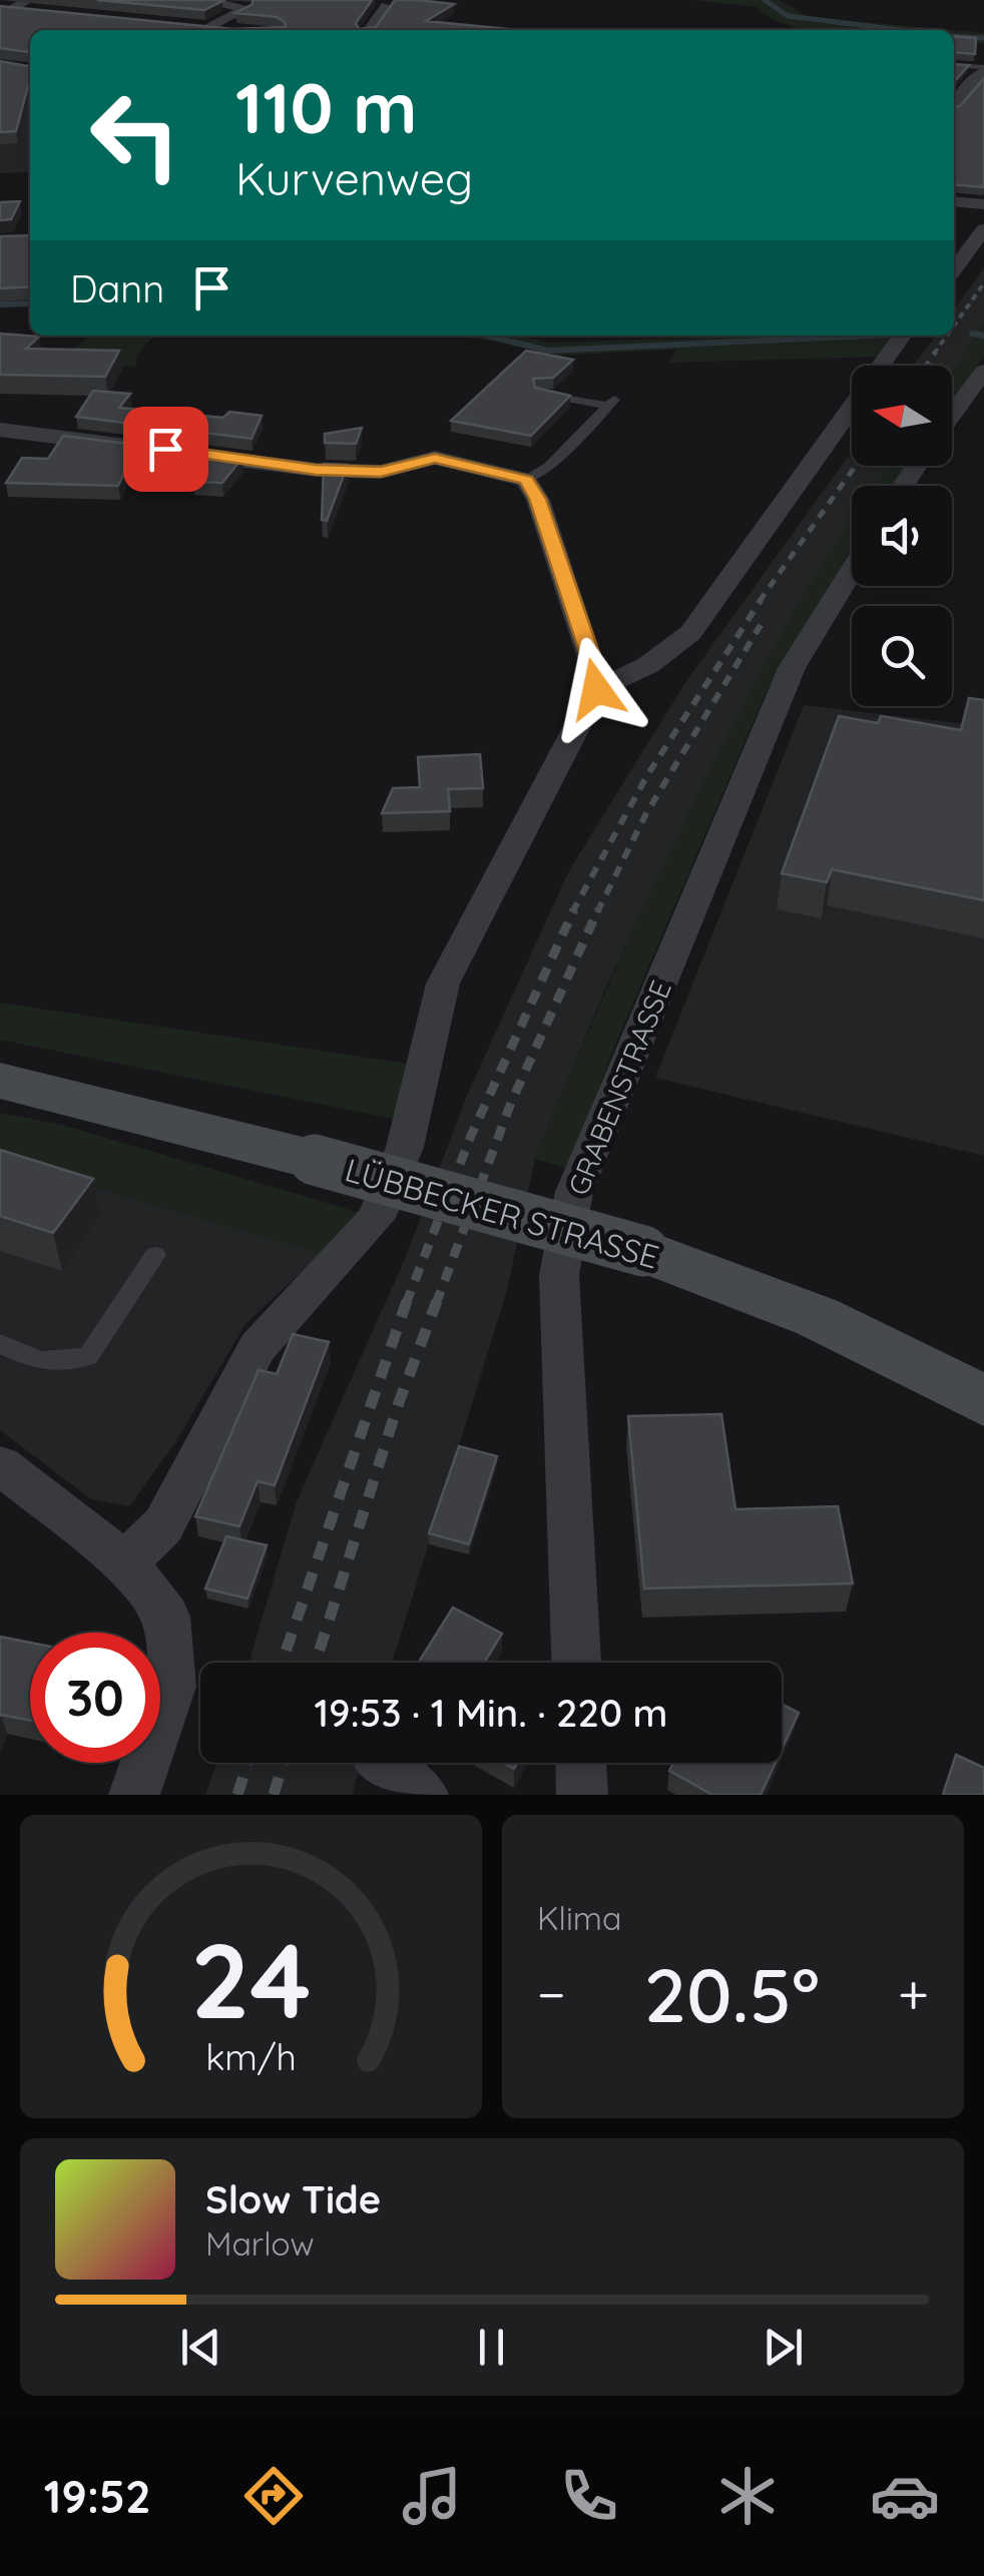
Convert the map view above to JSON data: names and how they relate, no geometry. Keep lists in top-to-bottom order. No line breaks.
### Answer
{"streets":{"main road":["LÜBBECKER STRASSE"],"street":["GRABENSTRASSE"]},"north":"left","page":{"turn":["110 m","Kurvenweg"],"then":"Dann","limit":"30","trip":"19:53 · 1 Min. · 220 m","tile":"Klima","heat":["−","20.5°","+"],"song":["Slow Tide","Marlow"],"tabs":"19:52","gauge":["24","km/h"]}}
